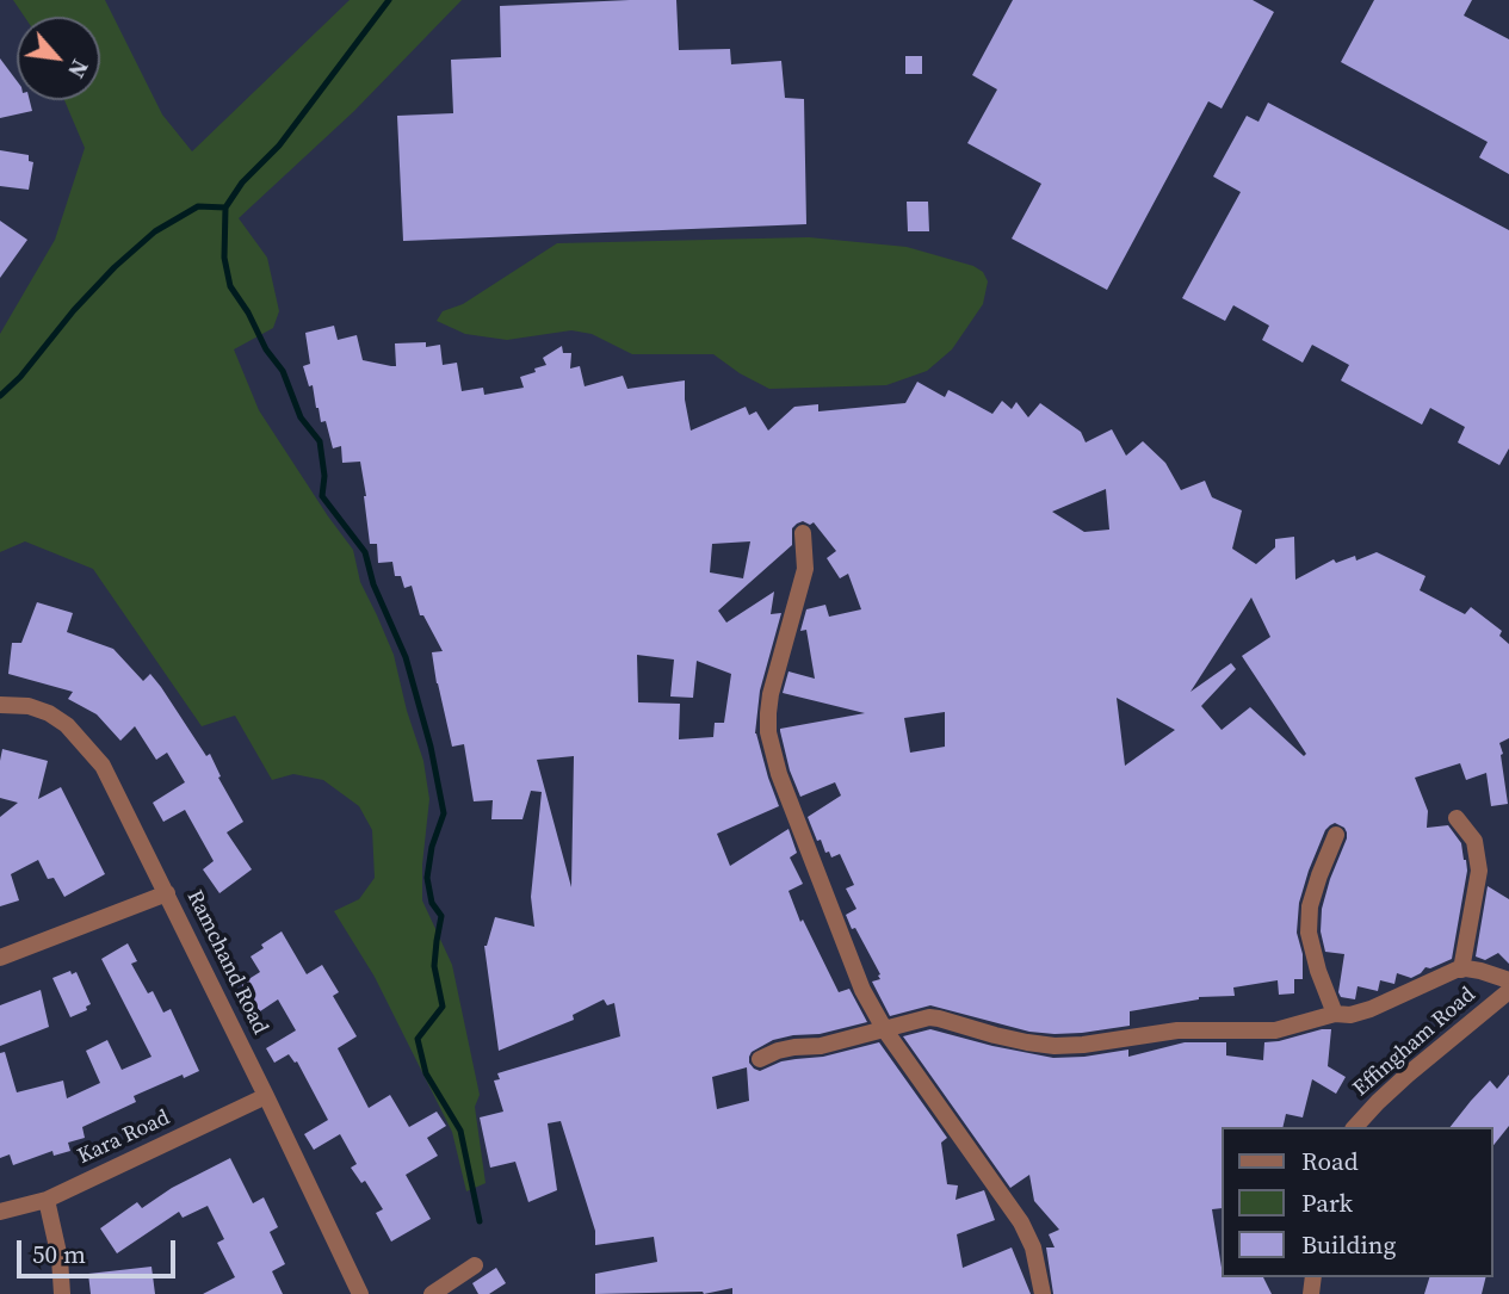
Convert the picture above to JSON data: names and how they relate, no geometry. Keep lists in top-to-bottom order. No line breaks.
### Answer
{"streets":{"street":["Ramchand Road","Effingham Road","Kara Road"]},"crossings":[["Ramchand Road","Kara Road"]],"legend":["Road","Park","Building"],"scale_bar":"50 m","north":"bottom right"}
